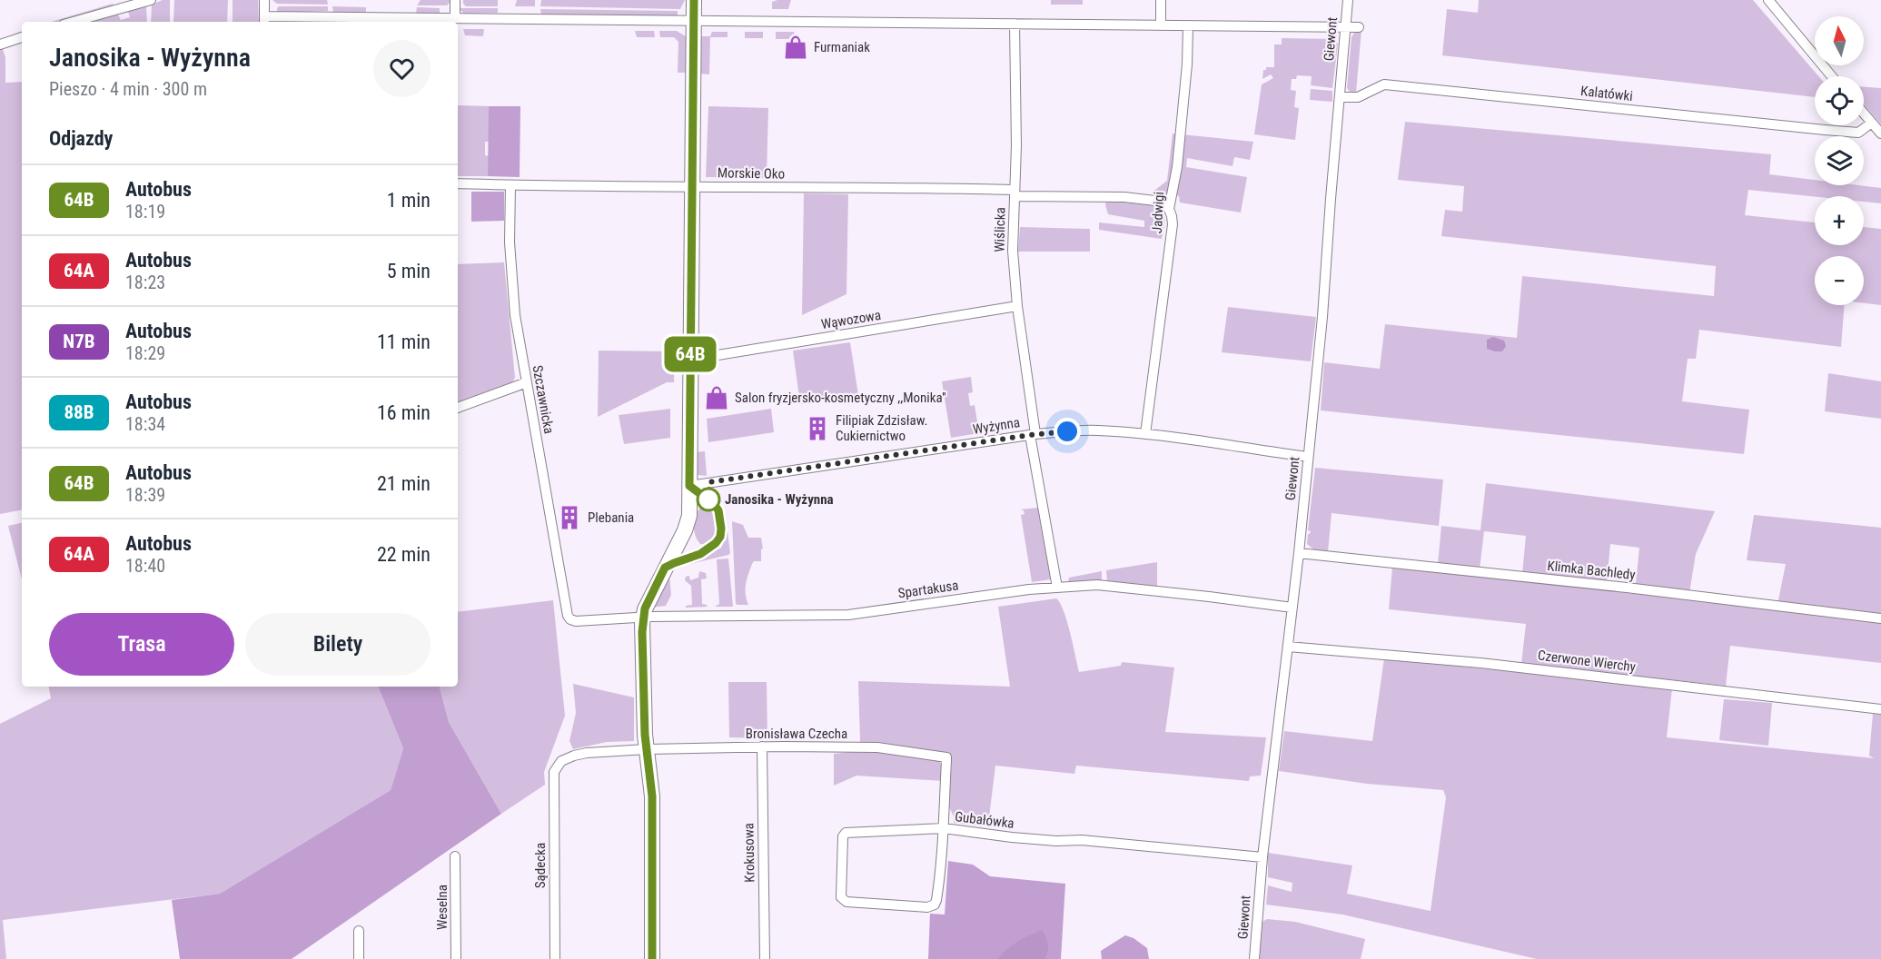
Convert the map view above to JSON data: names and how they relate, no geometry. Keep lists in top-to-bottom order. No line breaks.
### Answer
{"streets":{"street":["Giewont","Kalatówki","Morskie Oko","Jadwigi","Wiślicka","Wąwozowa","Szczawnicka","Wyżynna","Klimka Bachledy","Spartakusa","Czerwone Wierchy","Bronisława Czecha","Gubałówka","Krokusowa","Sądecka","Weselna"]},"crossings":[["Giewont","Kalatówki"],["Giewont","Wyżynna"],["Giewont","Klimka Bachledy"],["Giewont","Spartakusa"],["Giewont","Czerwone Wierchy"],["Giewont","Gubałówka"],["Morskie Oko","Jadwigi"],["Morskie Oko","Wiślicka"],["Morskie Oko","Szczawnicka"],["Jadwigi","Wyżynna"],["Wiślicka","Wąwozowa"],["Wiślicka","Wyżynna"],["Wiślicka","Spartakusa"],["Szczawnicka","Spartakusa"],["Bronisława Czecha","Gubałówka"],["Bronisława Czecha","Krokusowa"],["Bronisława Czecha","Sądecka"]],"places":{"shop":["Furmaniak","Salon fryzjersko-kosmetyczny ,,Monika''"],"building":["Filipiak Zdzisław. Cukiernictwo","Plebania"],"other":["Janosika - Wyżynna"]},"lines":["bus line 64B"],"north":"top","page":{"on_map":"64B","map_buttons":["+","−"],"heading":[["Janosika - Wyżynna","Pieszo · 4 min · 300 m"],"Odjazdy"],"list":[{"mark":"64B","name":"Autobus","note":"18:19","value":"1 min"},{"mark":"64A","name":"Autobus","note":"18:23","value":"5 min"},{"mark":"N7B","name":"Autobus","note":"18:29","value":"11 min"},{"mark":"88B","name":"Autobus","note":"18:34","value":"16 min"},{"mark":"64B","name":"Autobus","note":"18:39","value":"21 min"},{"mark":"64A","name":"Autobus","note":"18:40","value":"22 min"}],"buttons":["Trasa","Bilety"]}}
